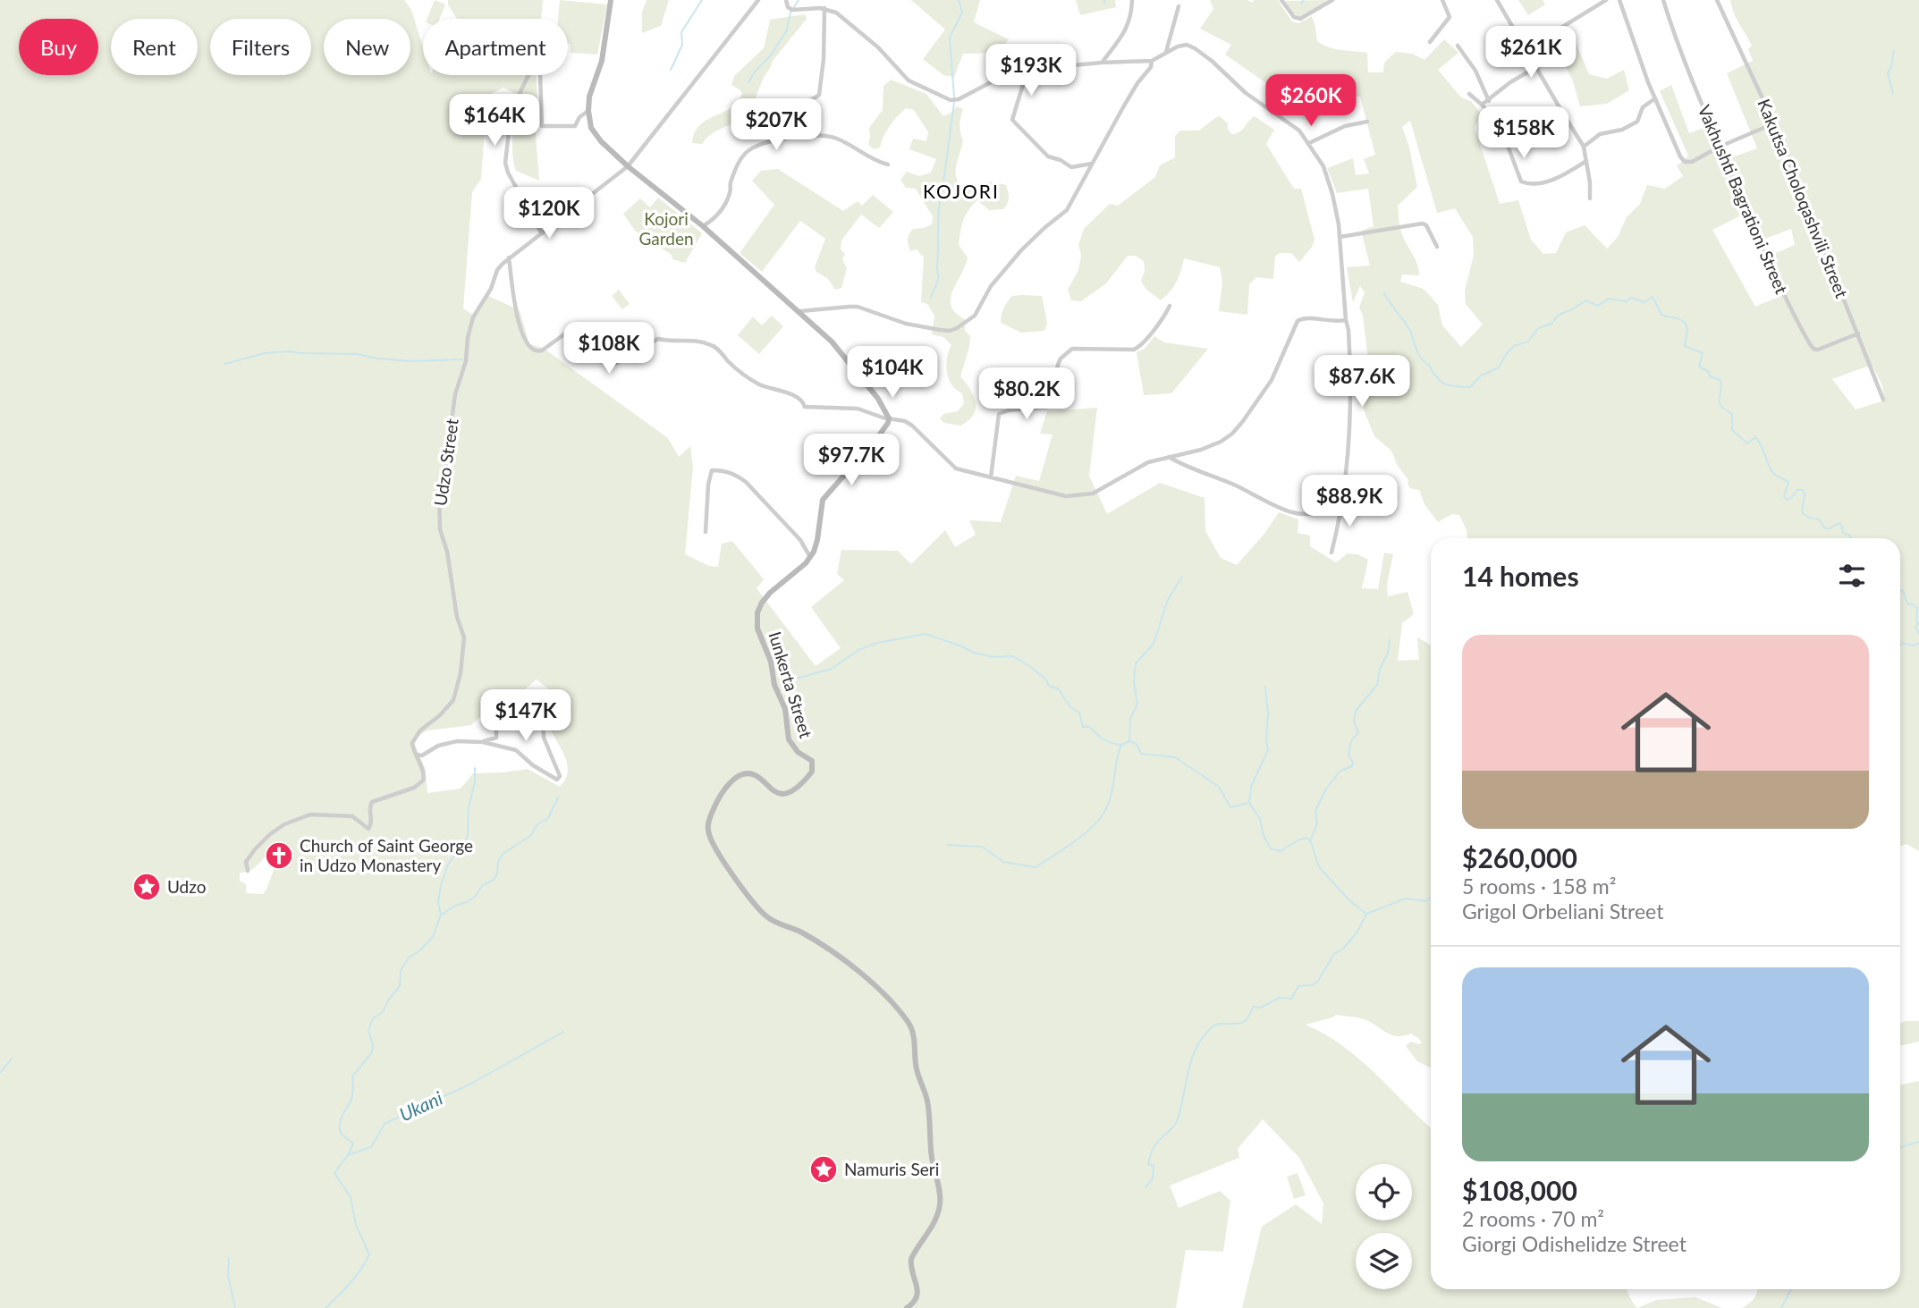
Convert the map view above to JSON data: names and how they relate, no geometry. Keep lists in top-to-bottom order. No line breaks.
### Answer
{"streets":{"main road":["Iunkerta Street"],"street":["Kakutsa Choloqashvili Street","Vakhushti Bagrationi Street","Udzo Street"]},"crossings":[["Kakutsa Choloqashvili Street","Vakhushti Bagrationi Street"]],"districts":["KOJORI"],"water":["Ukani"],"parks":["Kojori Garden"],"places":{"church":["Church of Saint George in Udzo Monastery"],"place":["Udzo","Namuris Seri"]},"page":{"chip":["Buy","Rent","Filters","New","Apartment"],"price":["$261K","$193K","$260K","$164K","$207K","$158K","$120K","$108K","$104K","$87.6K","$80.2K","$97.7K","$88.9K","$147K"],"heading":"14 homes","list":[{"name":"$260,000","note":"5 rooms · 158 m² · Grigol Orbeliani Street"},{"name":"$108,000","note":"2 rooms · 70 m² · Giorgi Odishelidze Street"}]}}
